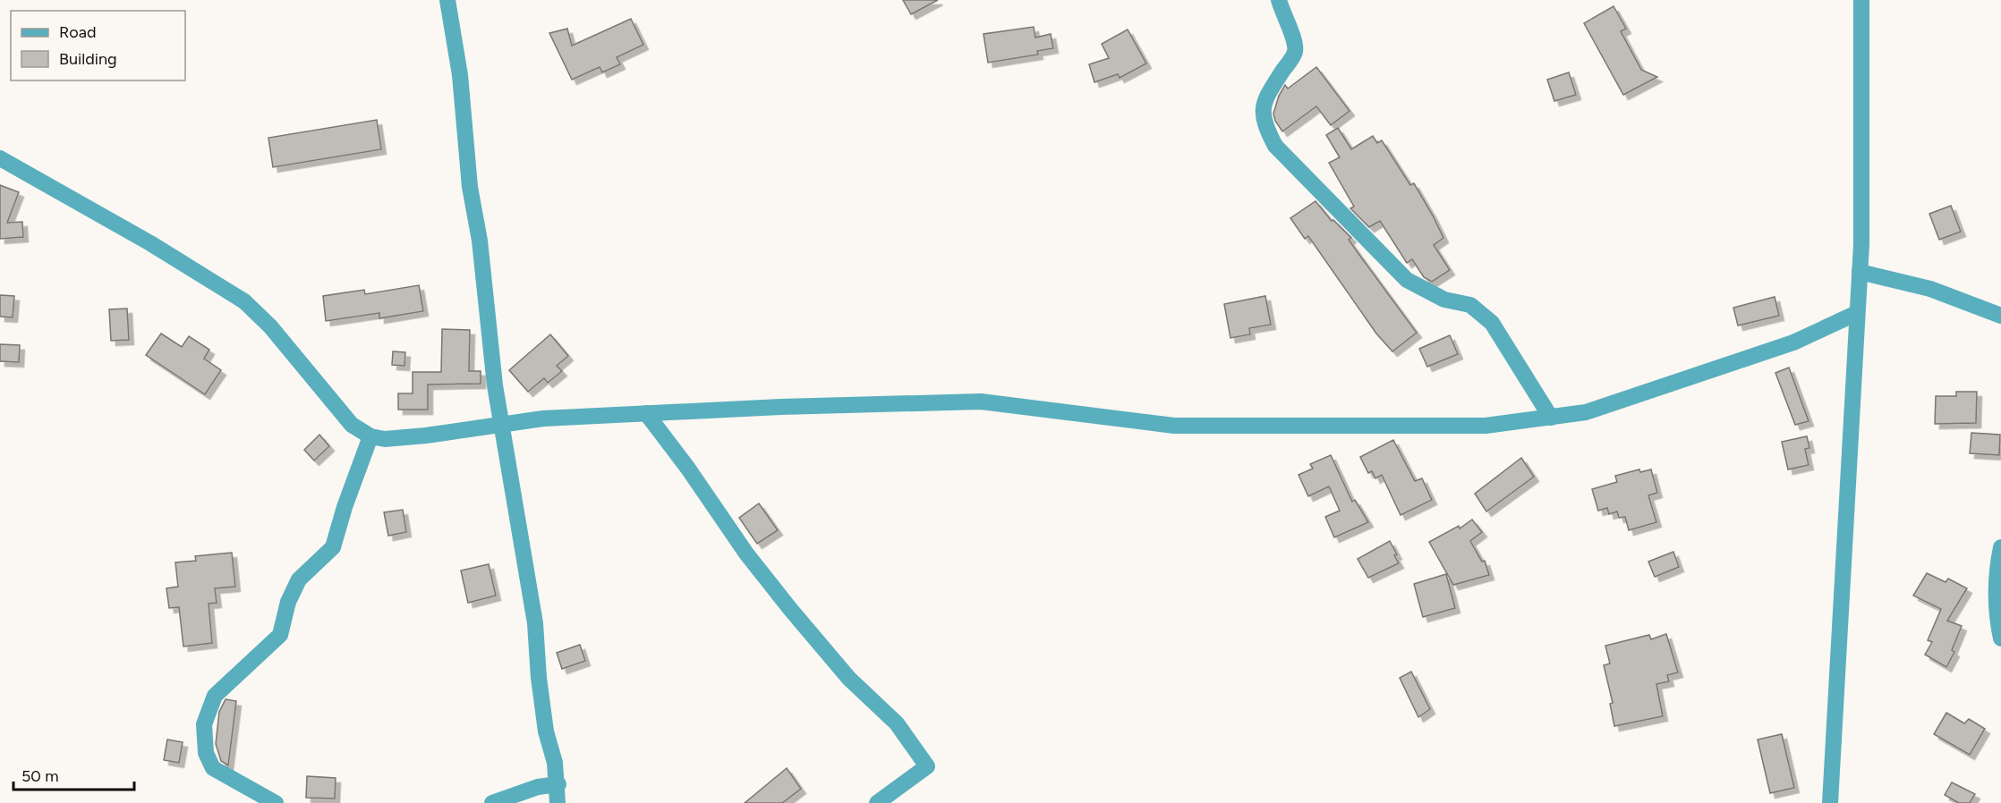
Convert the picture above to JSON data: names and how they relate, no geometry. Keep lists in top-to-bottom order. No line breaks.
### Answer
{"legend":["Road","Building"],"scale_bar":"50 m"}
